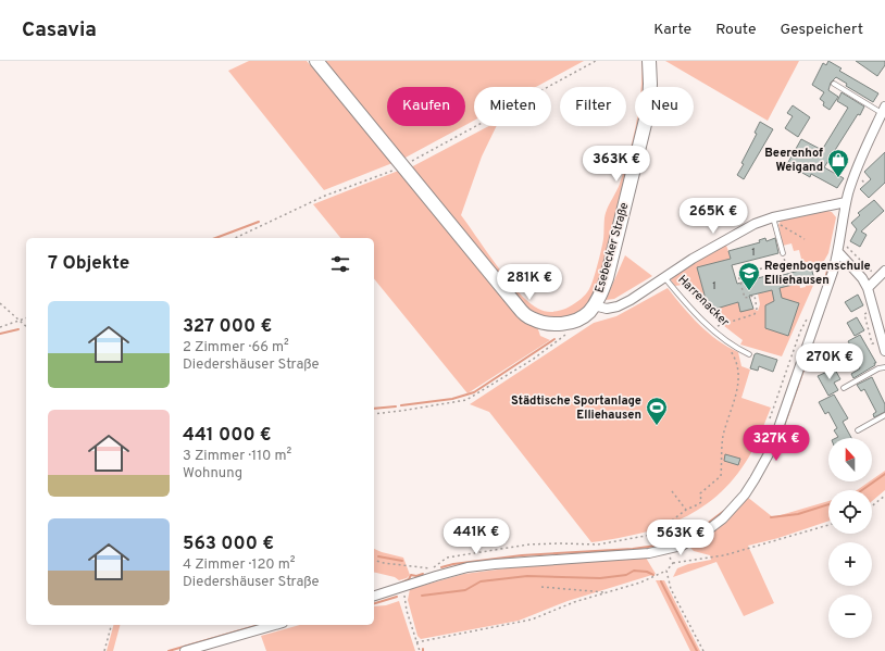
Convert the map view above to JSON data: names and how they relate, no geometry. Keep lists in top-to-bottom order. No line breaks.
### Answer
{"streets":{"street":["Esebecker Straße","Harrenacker"]},"crossings":[["Esebecker Straße","Harrenacker"]],"places":{"shop":["Beerenhof Weigand"],"school or university":["Regenbogenschule Elliehausen"],"sports":["Städtische Sportanlage Elliehausen"]},"house_numbers":["1","1"],"north":"top","page":{"header":"Casavia","nav":["Karte","Route","Gespeichert"],"chip":["Kaufen","Mieten","Filter","Neu"],"price":["363K €","265K €","281K €","270K €","327K €","441K €","563K €"],"heading":"7 Objekte","list":[{"name":"327 000 €","note":"2 Zimmer · 66 m² · Diedershäuser Straße"},{"name":"441 000 €","note":"3 Zimmer · 110 m² · Wohnung"},{"name":"563 000 €","note":"4 Zimmer · 120 m² · Diedershäuser Straße"}],"map_buttons":["+","−"]}}
